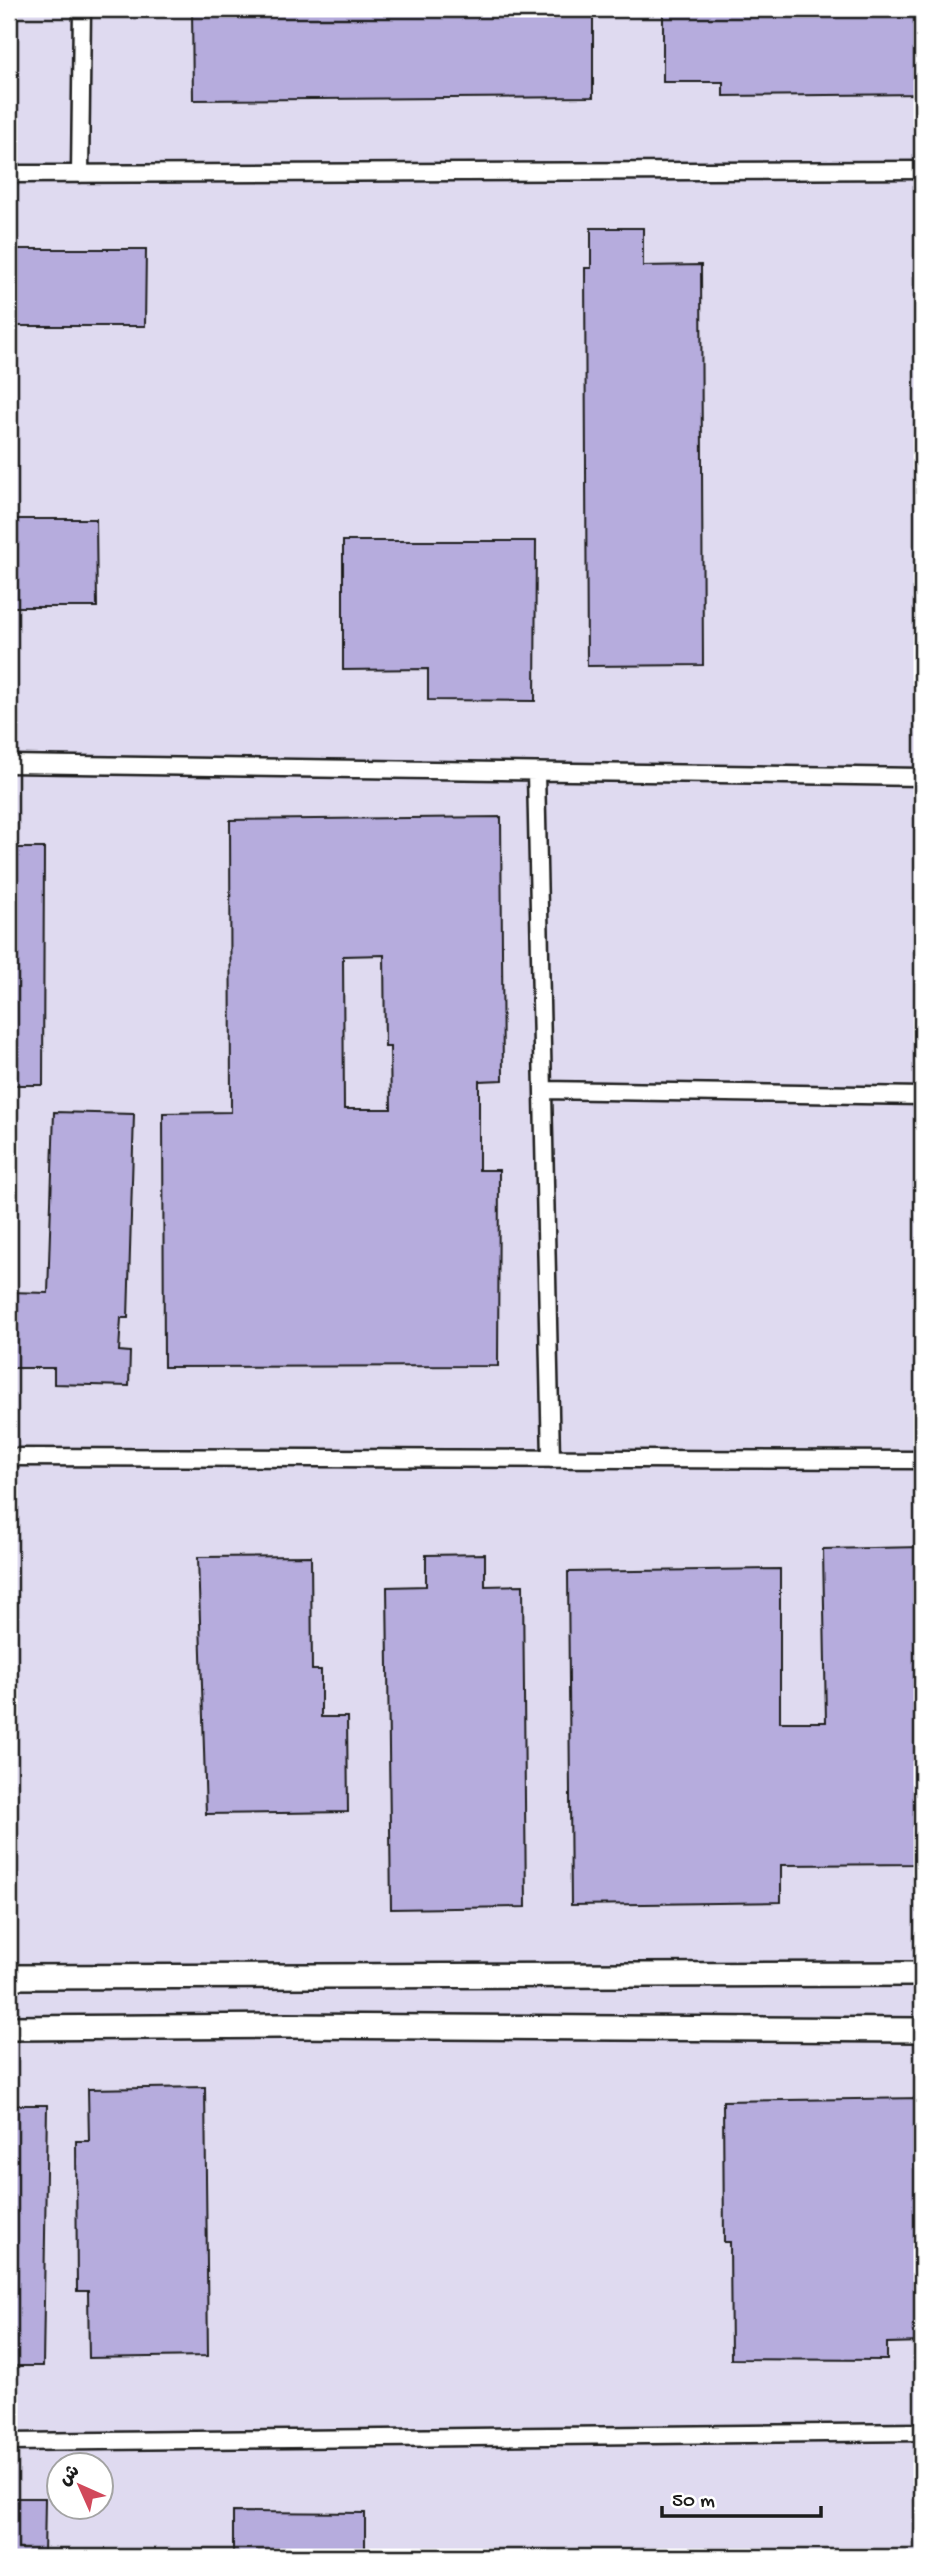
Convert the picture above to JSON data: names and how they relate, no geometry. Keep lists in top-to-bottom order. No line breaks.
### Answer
{"scale_bar":"50 m","north":"top left"}
